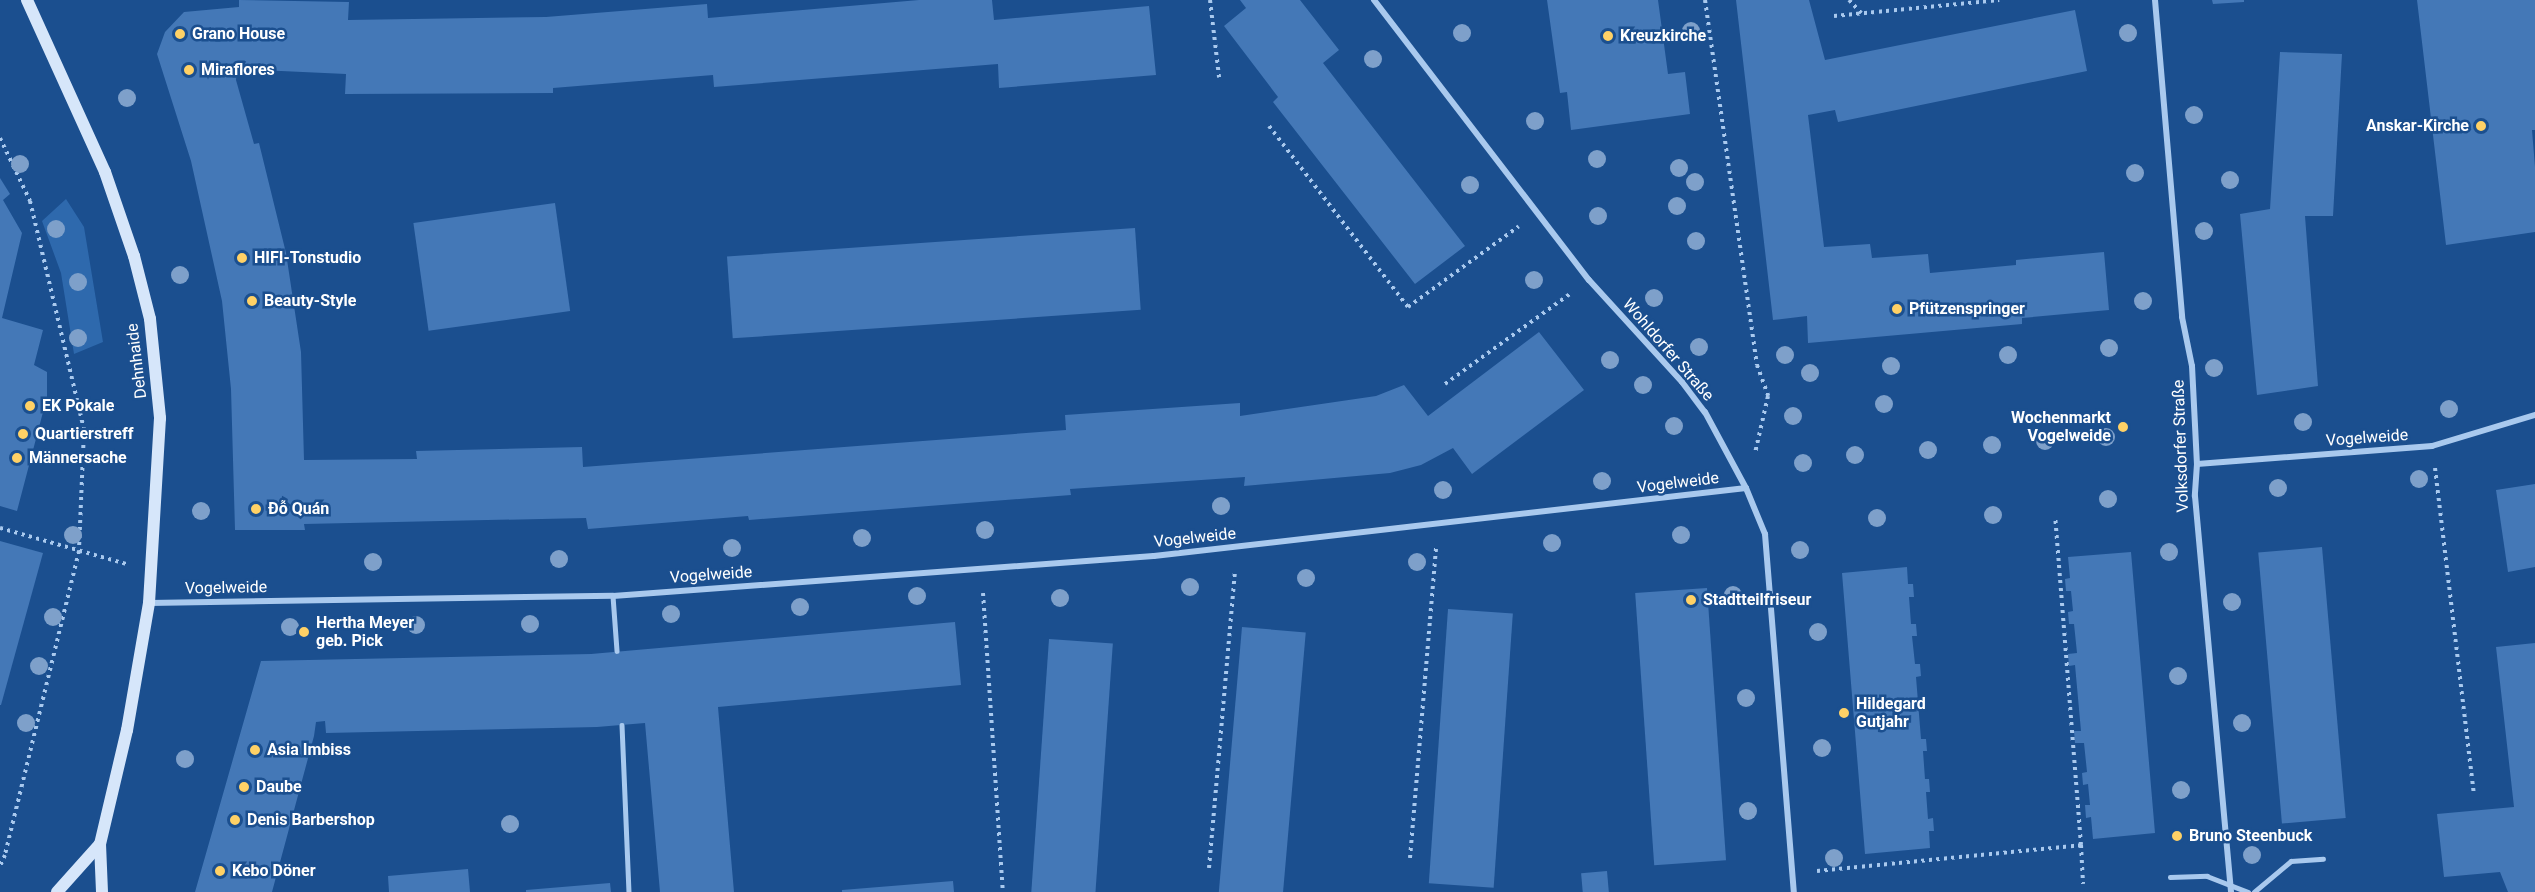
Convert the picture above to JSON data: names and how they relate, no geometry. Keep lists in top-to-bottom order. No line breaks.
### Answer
{"streets":{"main road":["Dehnhaide"],"street":["Wohldorfer Straße","Vogelweide","Volksdorfer Straße"]},"crossings":[["Wohldorfer Straße","Vogelweide"],["Dehnhaide","Vogelweide"],["Vogelweide","Volksdorfer Straße"]],"places":["Grano House","Kreuzkirche","Miraflores","Anskar-Kirche","HIFI-Tonstudio","Beauty-Style","Pfützenspringer","EK Pokale","Wochenmarkt Vogelweide","Quartierstreff","Männersache","Đỗ Quán","Stadtteilfriseur","Hertha Meyer geb. Pick","Hildegard Gutjahr","Asia Imbiss","Daube","Denis Barbershop","Bruno Steenbuck","Kebo Döner"]}
